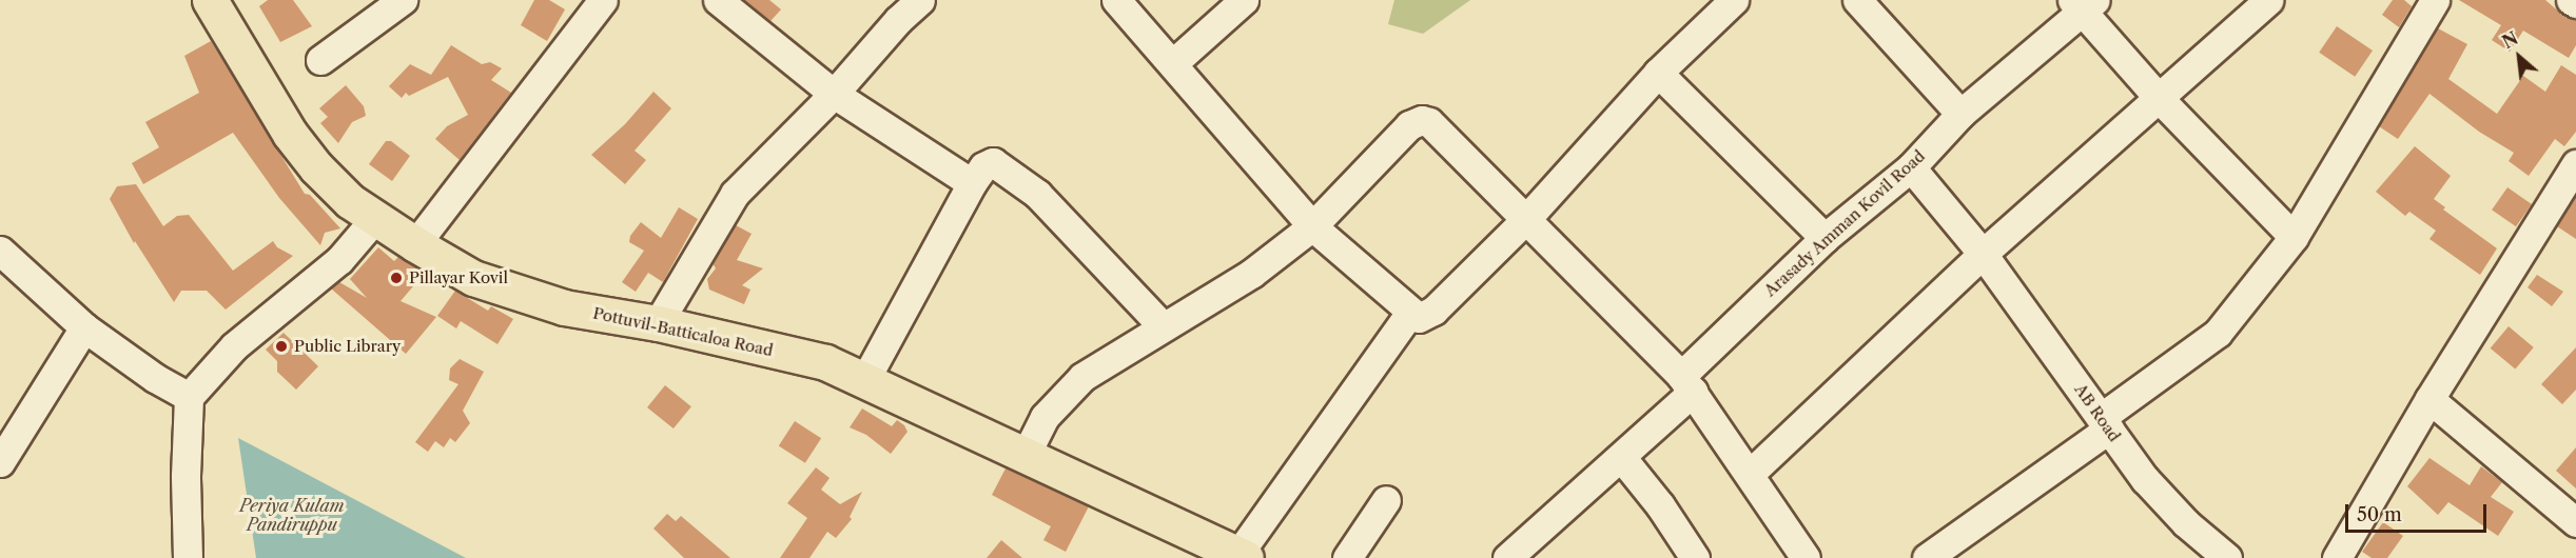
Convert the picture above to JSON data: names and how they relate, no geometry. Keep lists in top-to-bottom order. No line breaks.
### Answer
{"streets":{"highway":["Pottuvil-Batticaloa Road"],"street":["Arasady Amman Kovil Road","AB Road"]},"crossings":[["Arasady Amman Kovil Road","AB Road"]],"water":["Periya Kulam Pandiruppu"],"places":["Pillayar Kovil","Public Library"],"scale_bar":"50 m","north":"top left"}
